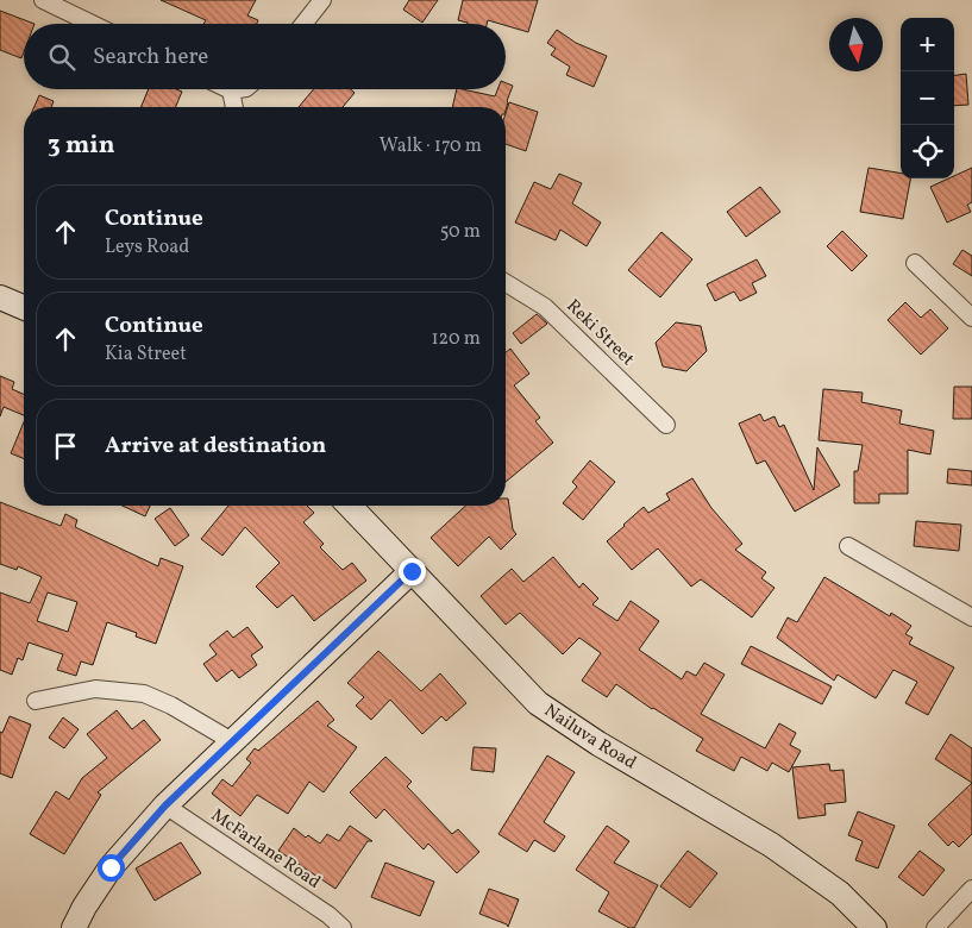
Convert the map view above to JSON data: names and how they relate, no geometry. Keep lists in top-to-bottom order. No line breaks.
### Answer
{"streets":{"main road":["Nailuva Road"],"street":["Reki Street","McFarlane Road"]},"north":"bottom","page":{"map_buttons":["+","−"],"search":"Search here","heading":["3 min","Walk · 170 m"],"list":[["Continue","Leys Road","50 m"],["Continue","Kia Street","120 m"],"Arrive at destination"]}}
